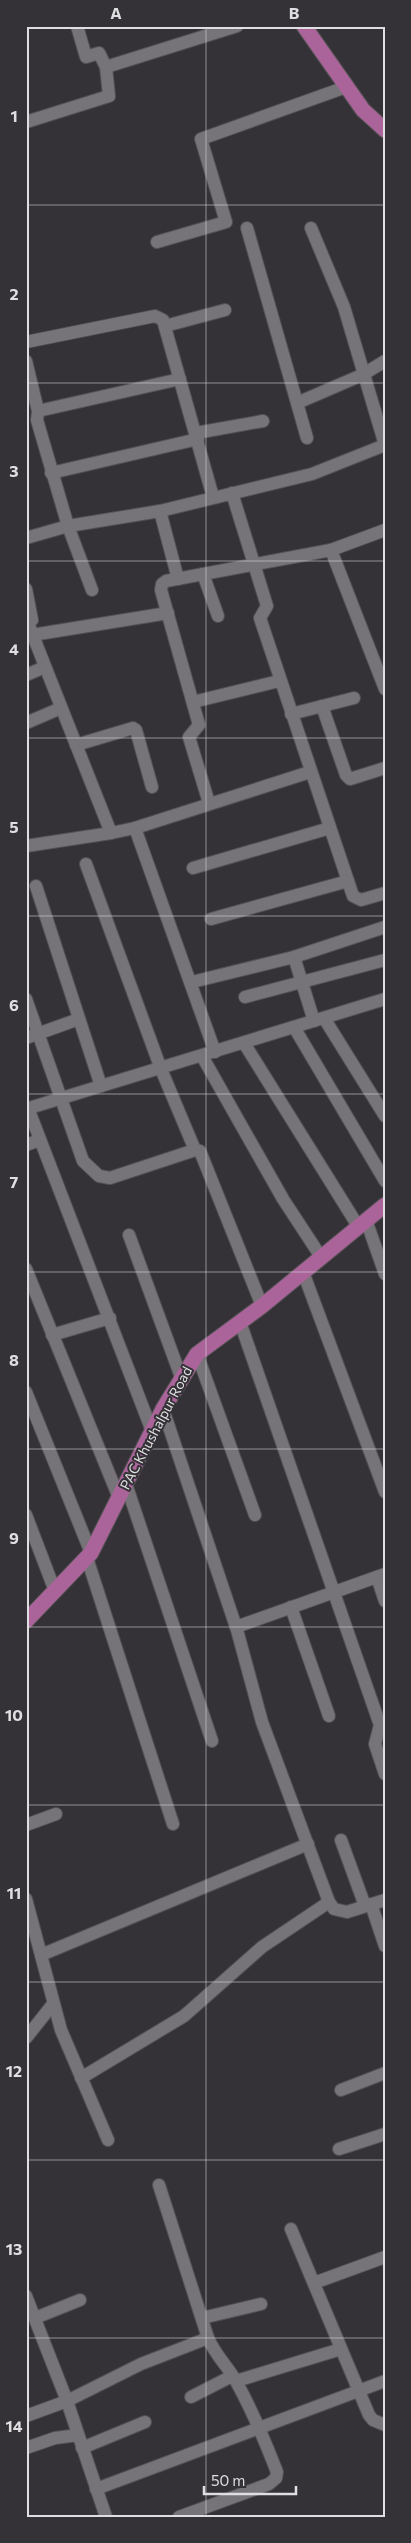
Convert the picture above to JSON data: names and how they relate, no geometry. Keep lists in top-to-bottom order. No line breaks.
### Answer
{"streets":{"main road":["PAC Khushalpur Road"]},"scale_bar":"50 m","grid":{"columns":["A","B"],"rows":["1","2","3","4","5","6","7","8","9","10","11","12","13","14"]}}
